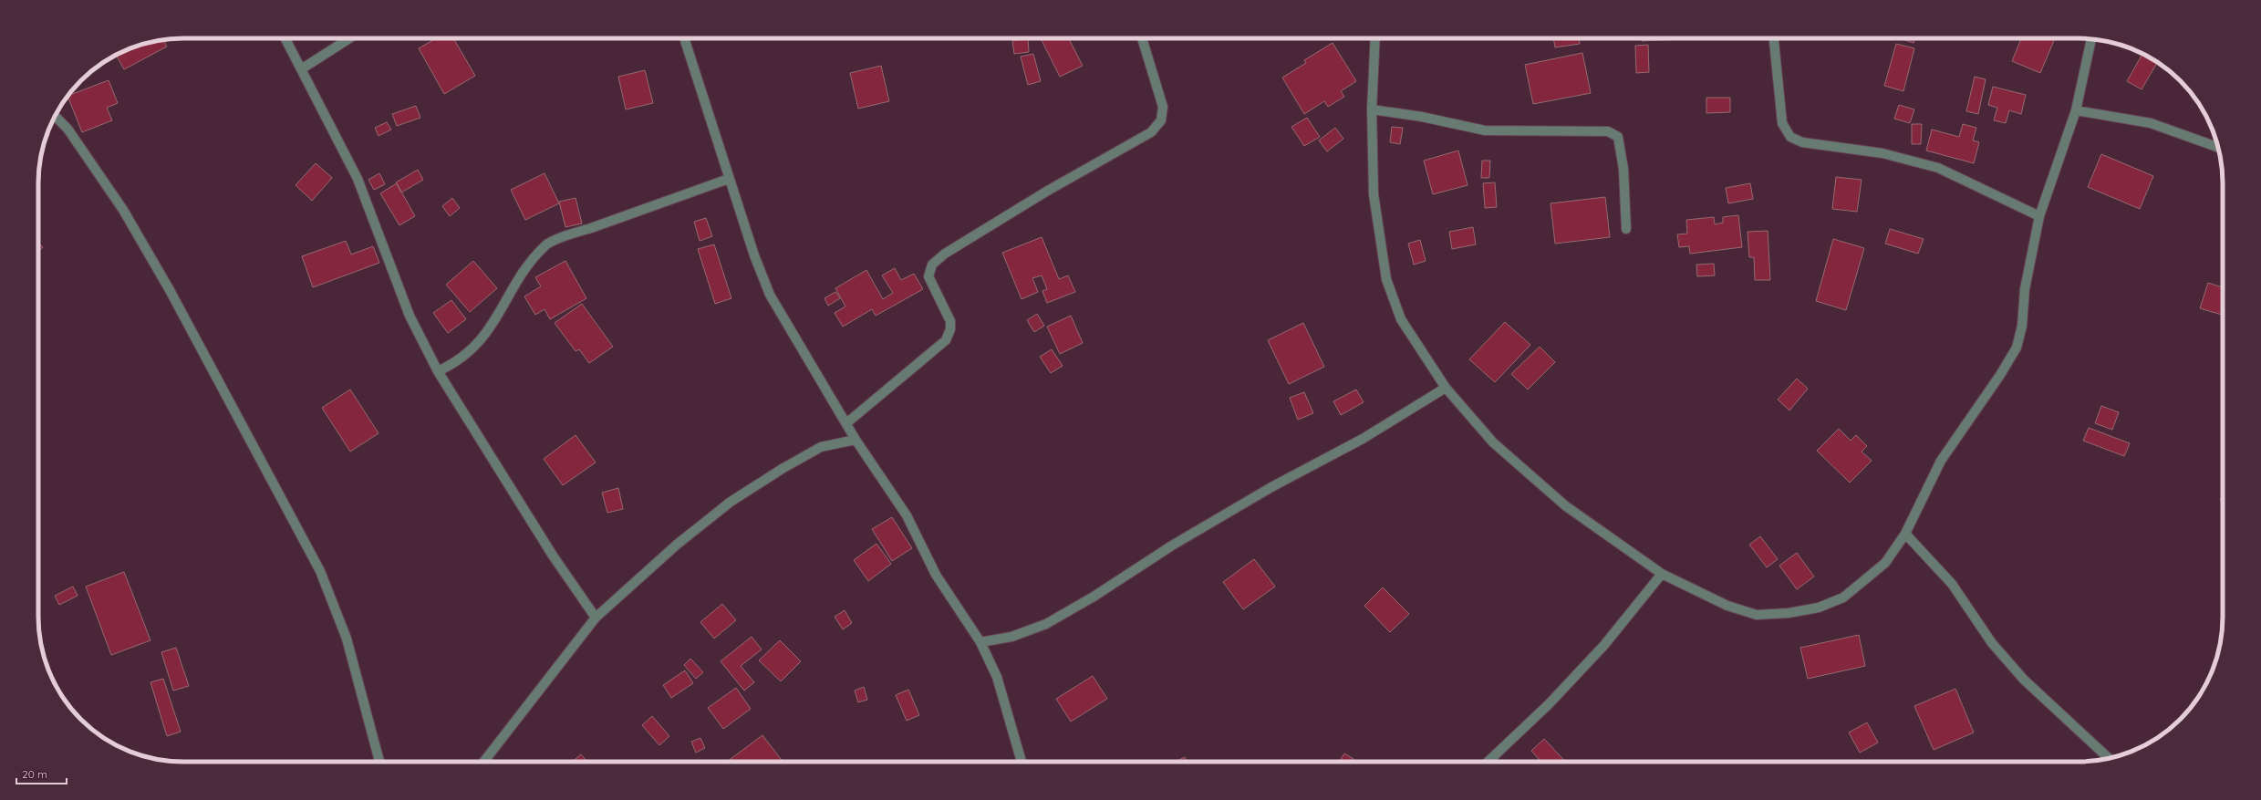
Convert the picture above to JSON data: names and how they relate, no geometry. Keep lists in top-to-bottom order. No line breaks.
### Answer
{"scale_bar":"20 m"}
